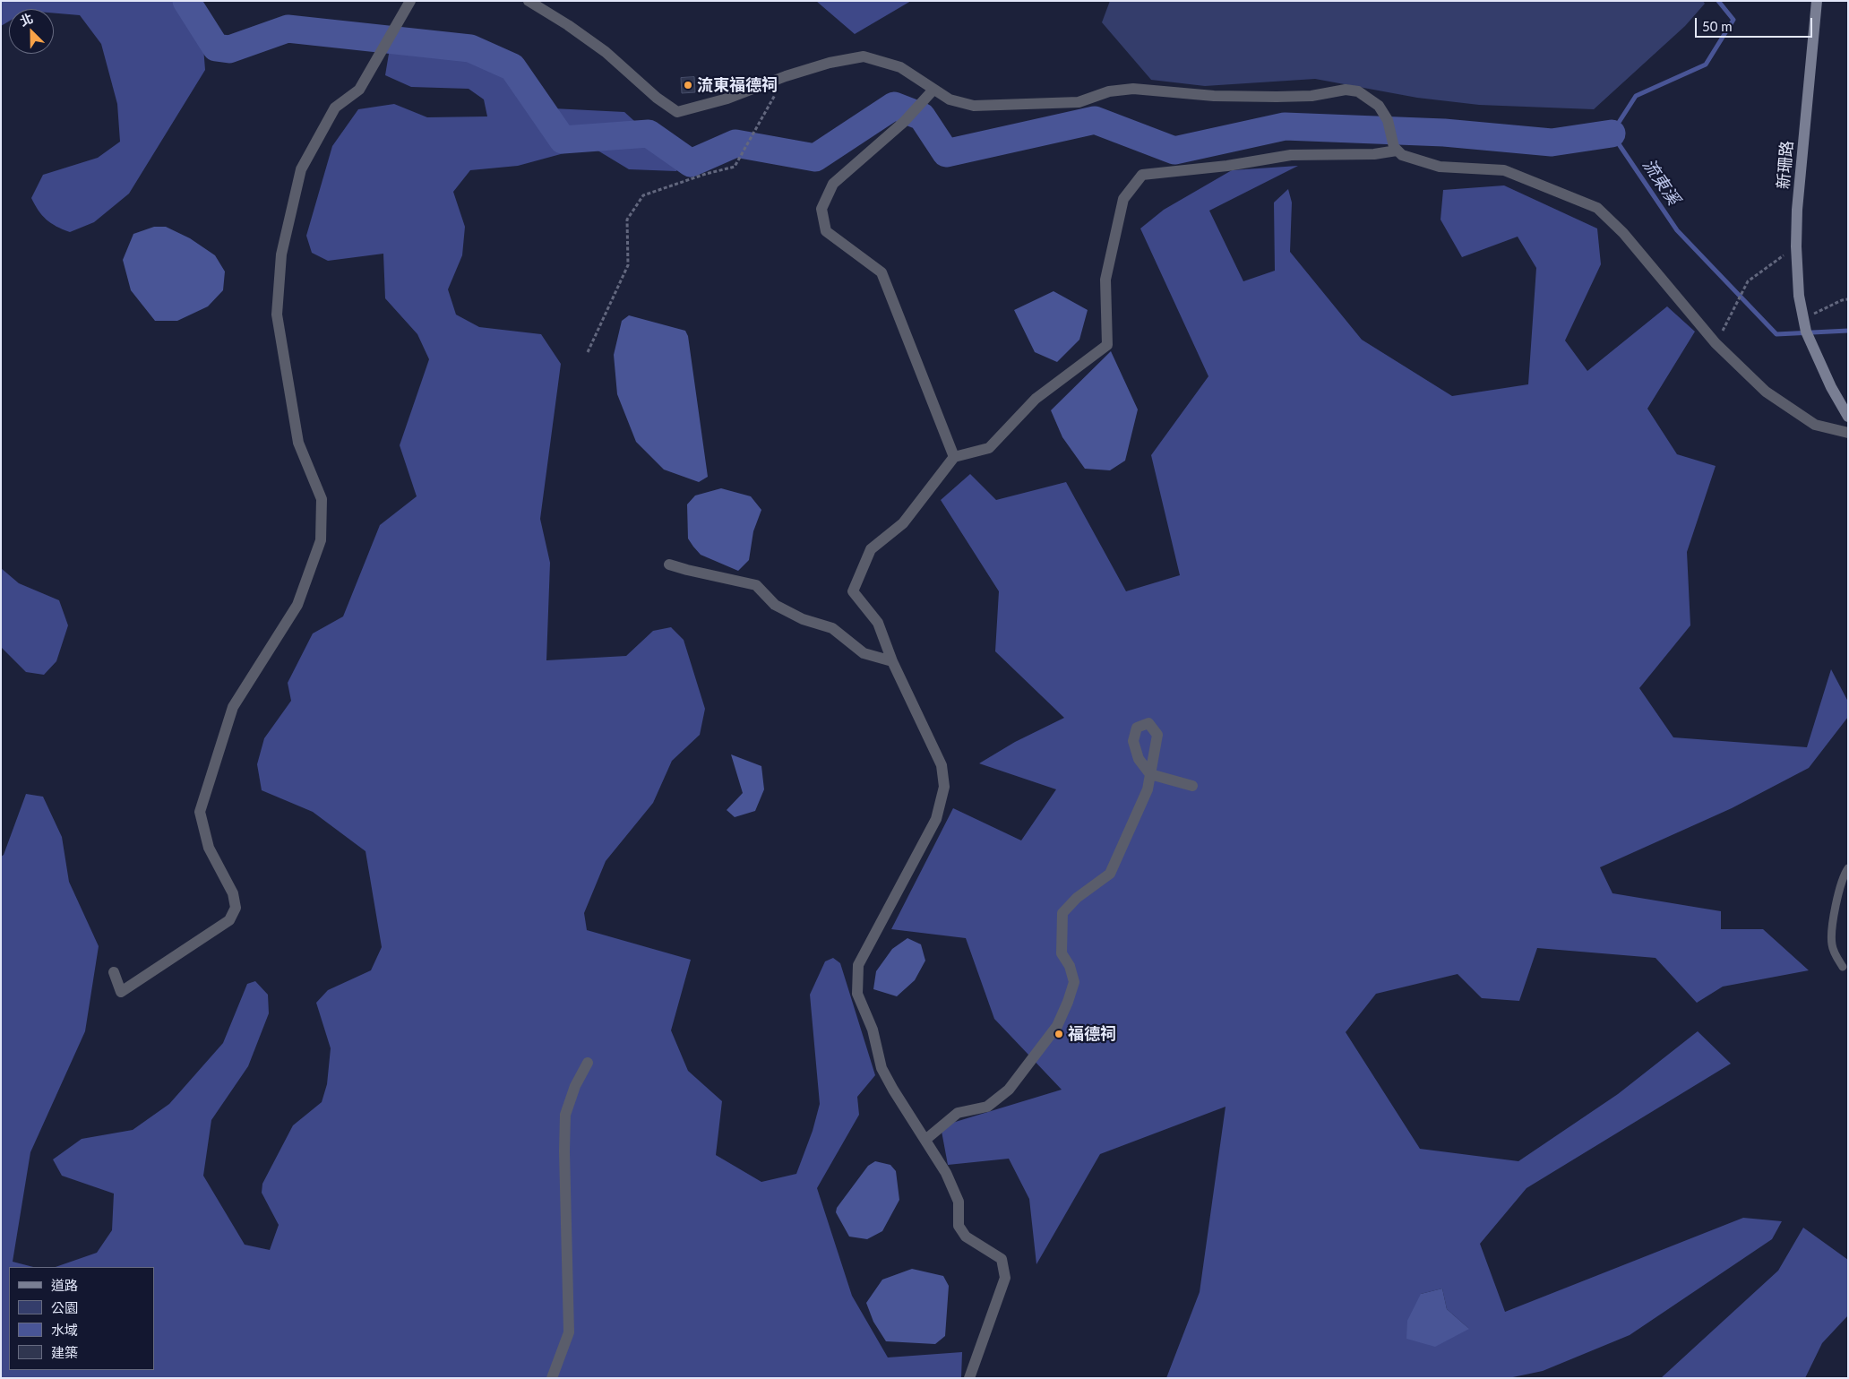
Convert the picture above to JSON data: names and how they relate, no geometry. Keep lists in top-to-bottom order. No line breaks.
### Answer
{"streets":{"street":["新珊路"]},"water":["流東溪"],"places":["流東福德祠","福德祠"],"legend":["道路","公園","水域","建築"],"scale_bar":"50 m","north":"top left"}
